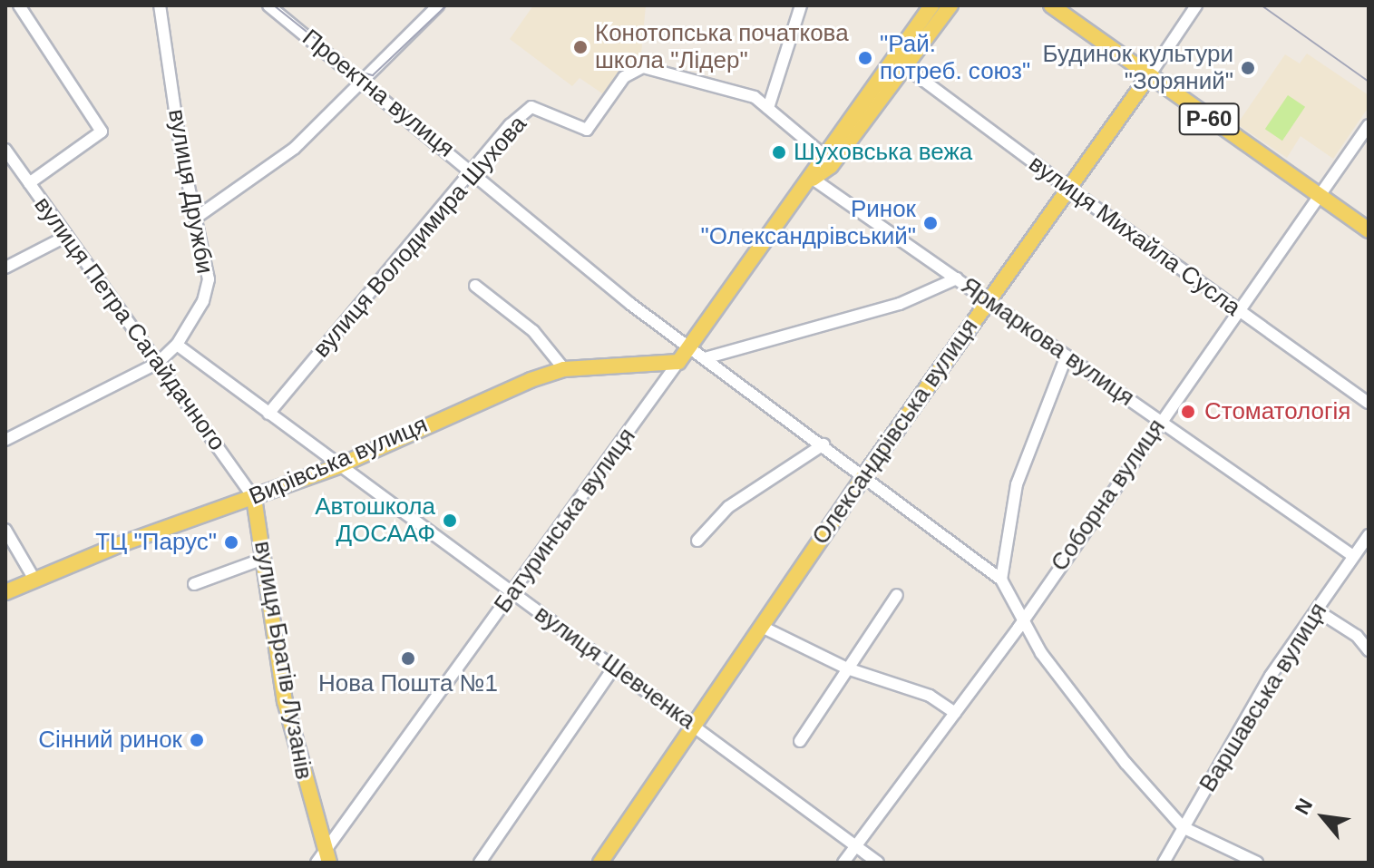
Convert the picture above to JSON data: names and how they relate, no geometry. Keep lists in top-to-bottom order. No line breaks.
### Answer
{"streets":{"main road":["Р-60","Олександрівська вулиця","Вирівська вулиця","Батуринська вулиця","вулиця Братів Лузанів"],"street":["Проектна вулиця","вулиця Дружби","вулиця Михайла Сусла","вулиця Володимира Шухова","вулиця Петра Сагайдачного","Ярмаркова вулиця","Соборна вулиця","вулиця Шевченка","Варшавська вулиця"]},"crossings":[["Проектна вулиця","вулиця Володимира Шухова"],["Проектна вулиця","Олександрівська вулиця"],["Проектна вулиця","Соборна вулиця"],["Проектна вулиця","Батуринська вулиця"],["Проектна вулиця","Варшавська вулиця"],["Р-60","Олександрівська вулиця"],["Р-60","Соборна вулиця"],["вулиця Дружби","вулиця Петра Сагайдачного"],["вулиця Дружби","вулиця Шевченка"],["вулиця Михайла Сусла","Олександрівська вулиця"],["вулиця Михайла Сусла","Соборна вулиця"],["вулиця Володимира Шухова","вулиця Шевченка"],["вулиця Петра Сагайдачного","Вирівська вулиця"],["вулиця Петра Сагайдачного","вулиця Братів Лузанів"],["Ярмаркова вулиця","Олександрівська вулиця"],["Ярмаркова вулиця","Соборна вулиця"],["Ярмаркова вулиця","Батуринська вулиця"],["Ярмаркова вулиця","Варшавська вулиця"],["Олександрівська вулиця","вулиця Шевченка"],["Вирівська вулиця","Батуринська вулиця"],["Вирівська вулиця","вулиця Братів Лузанів"],["Вирівська вулиця","вулиця Шевченка"],["Соборна вулиця","вулиця Шевченка"],["Батуринська вулиця","вулиця Братів Лузанів"],["Батуринська вулиця","вулиця Шевченка"]],"places":["Конотопська початкова школа \"Лідер\"","\"Рай. потреб. союз\"","Будинок культури \"Зоряний\"","Шуховська вежа","Ринок \"Олександрівський\"","Стоматологія","Автошкола ДОСААФ","ТЦ \"Парус\"","Нова Пошта №1","Сінний ринок"],"north":"top left"}
